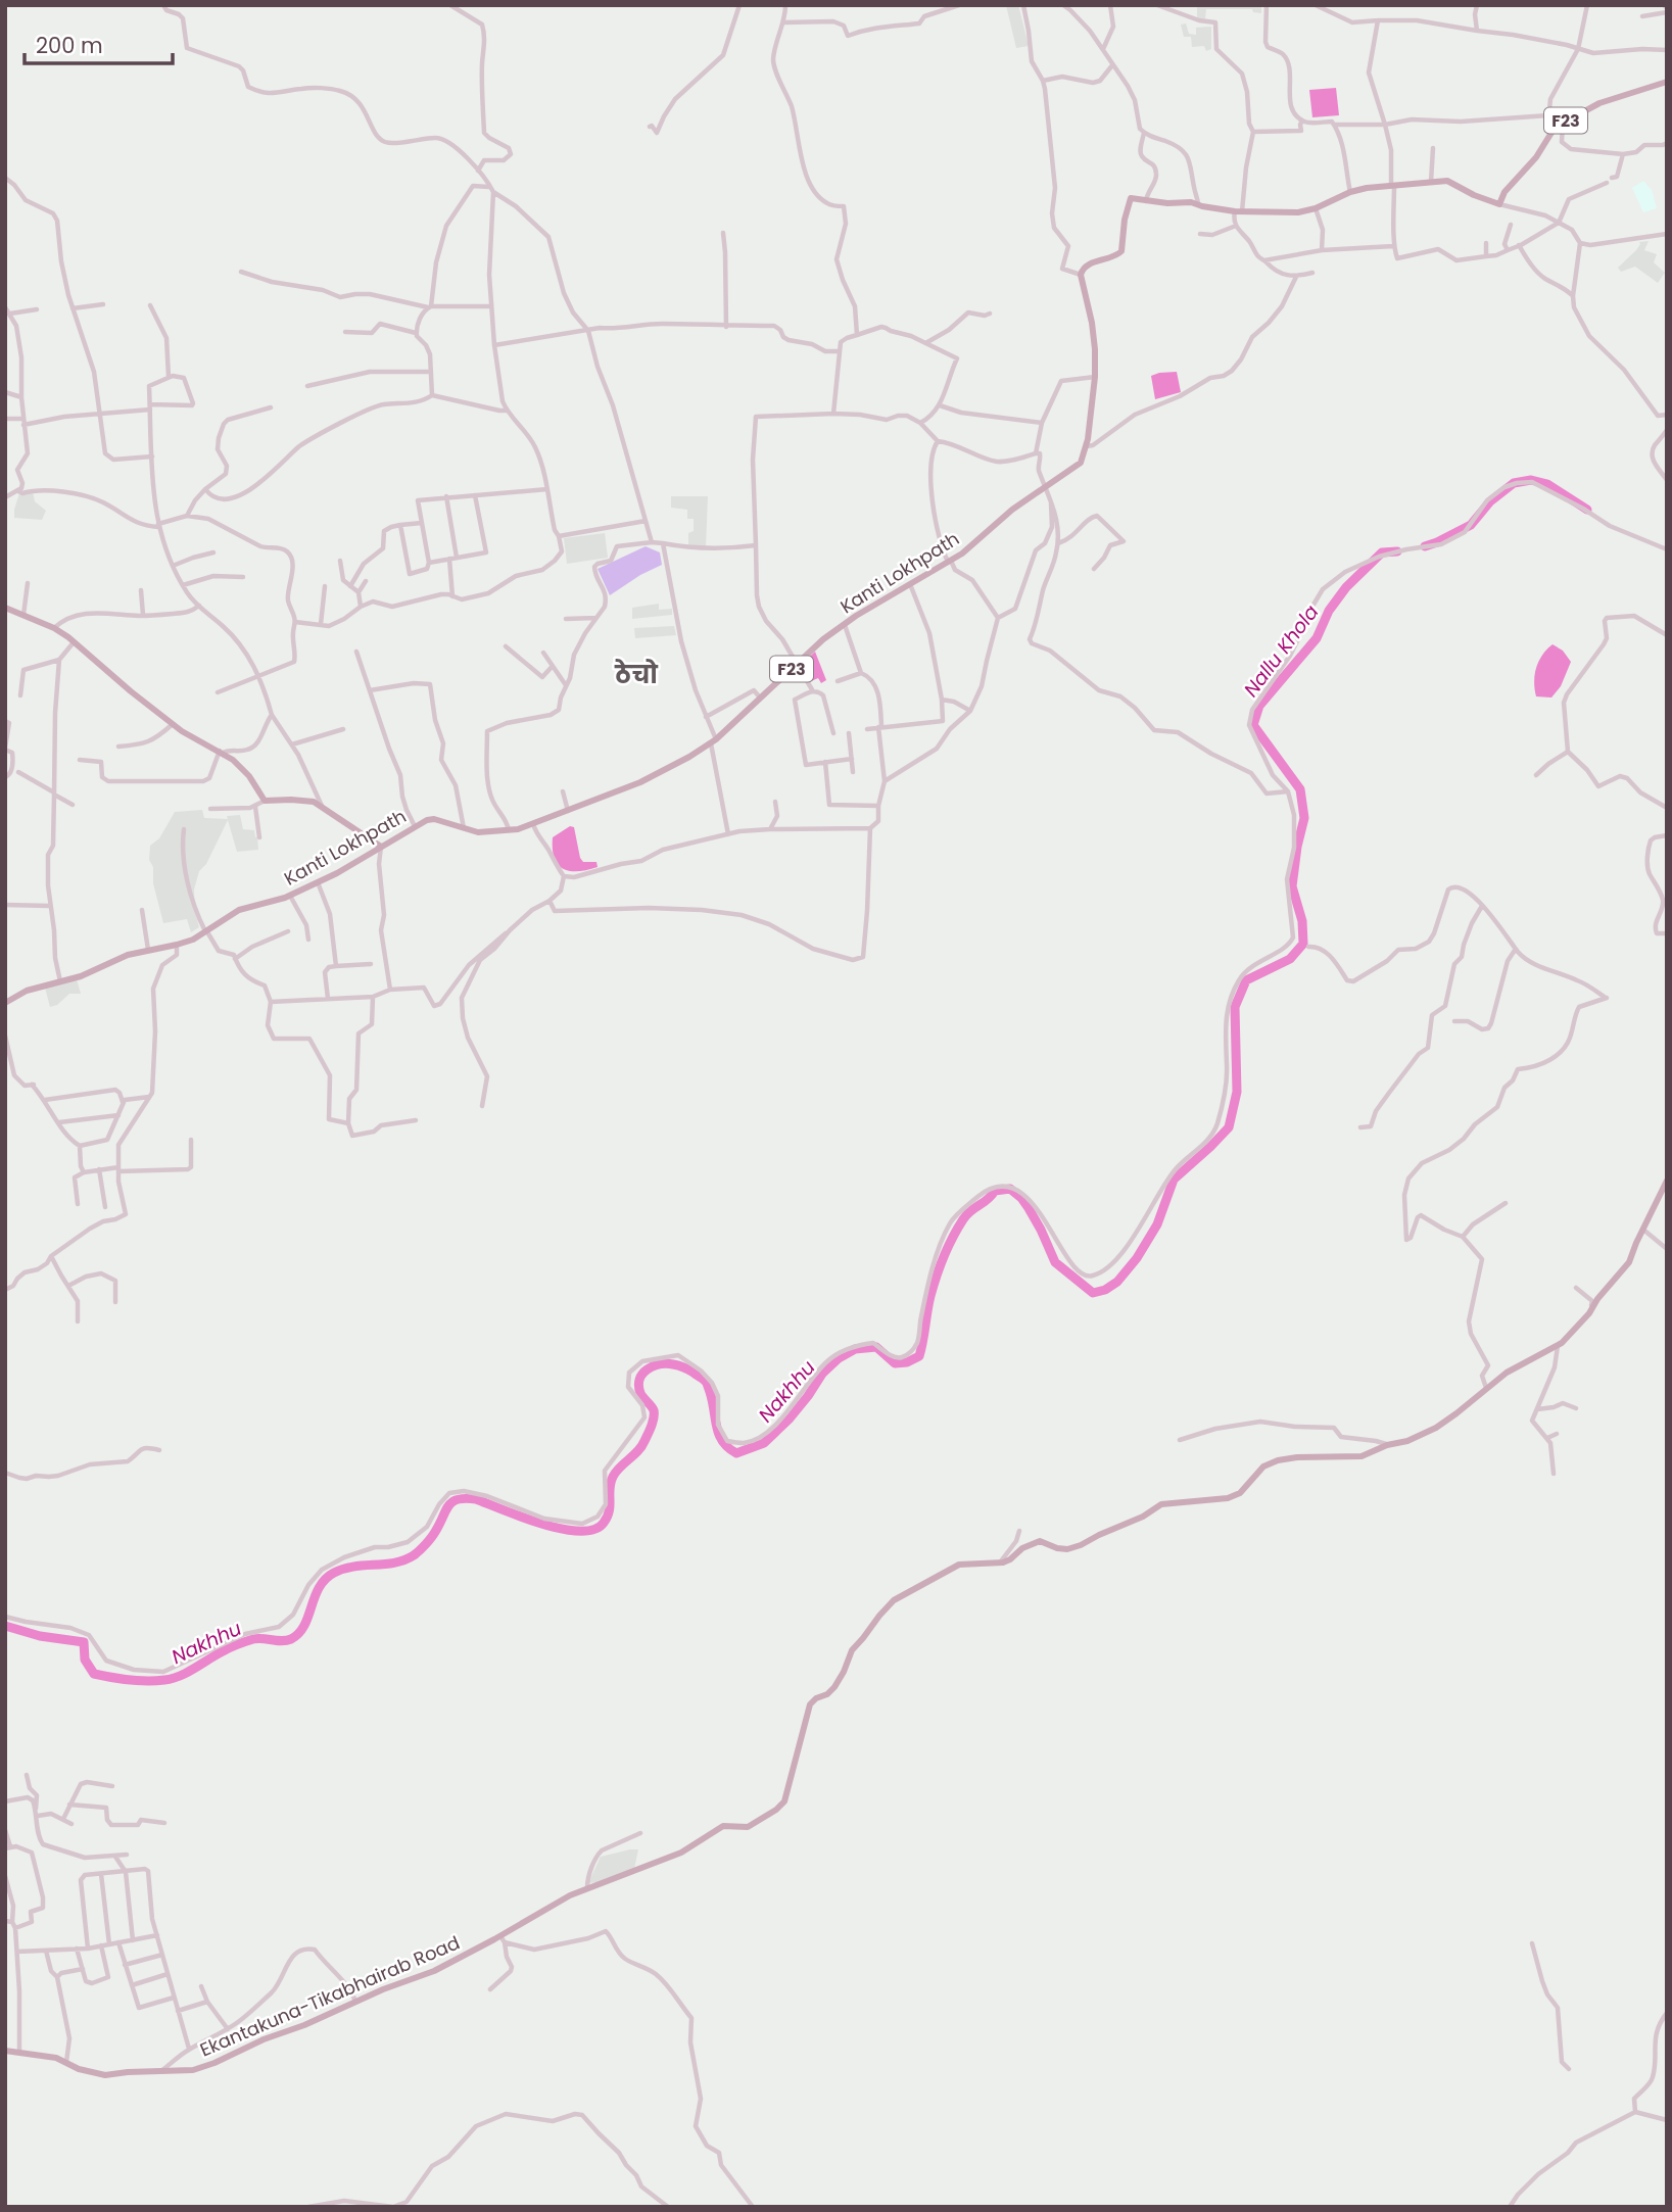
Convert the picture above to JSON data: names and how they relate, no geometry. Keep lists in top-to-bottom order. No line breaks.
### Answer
{"streets":{"main road":["F23","Kanti Lokhpath","Ekantakuna-Tikabhairab Road"]},"districts":["ठेचो"],"water":["Nallu Khola","Nakhhu"],"scale_bar":"200 m"}
